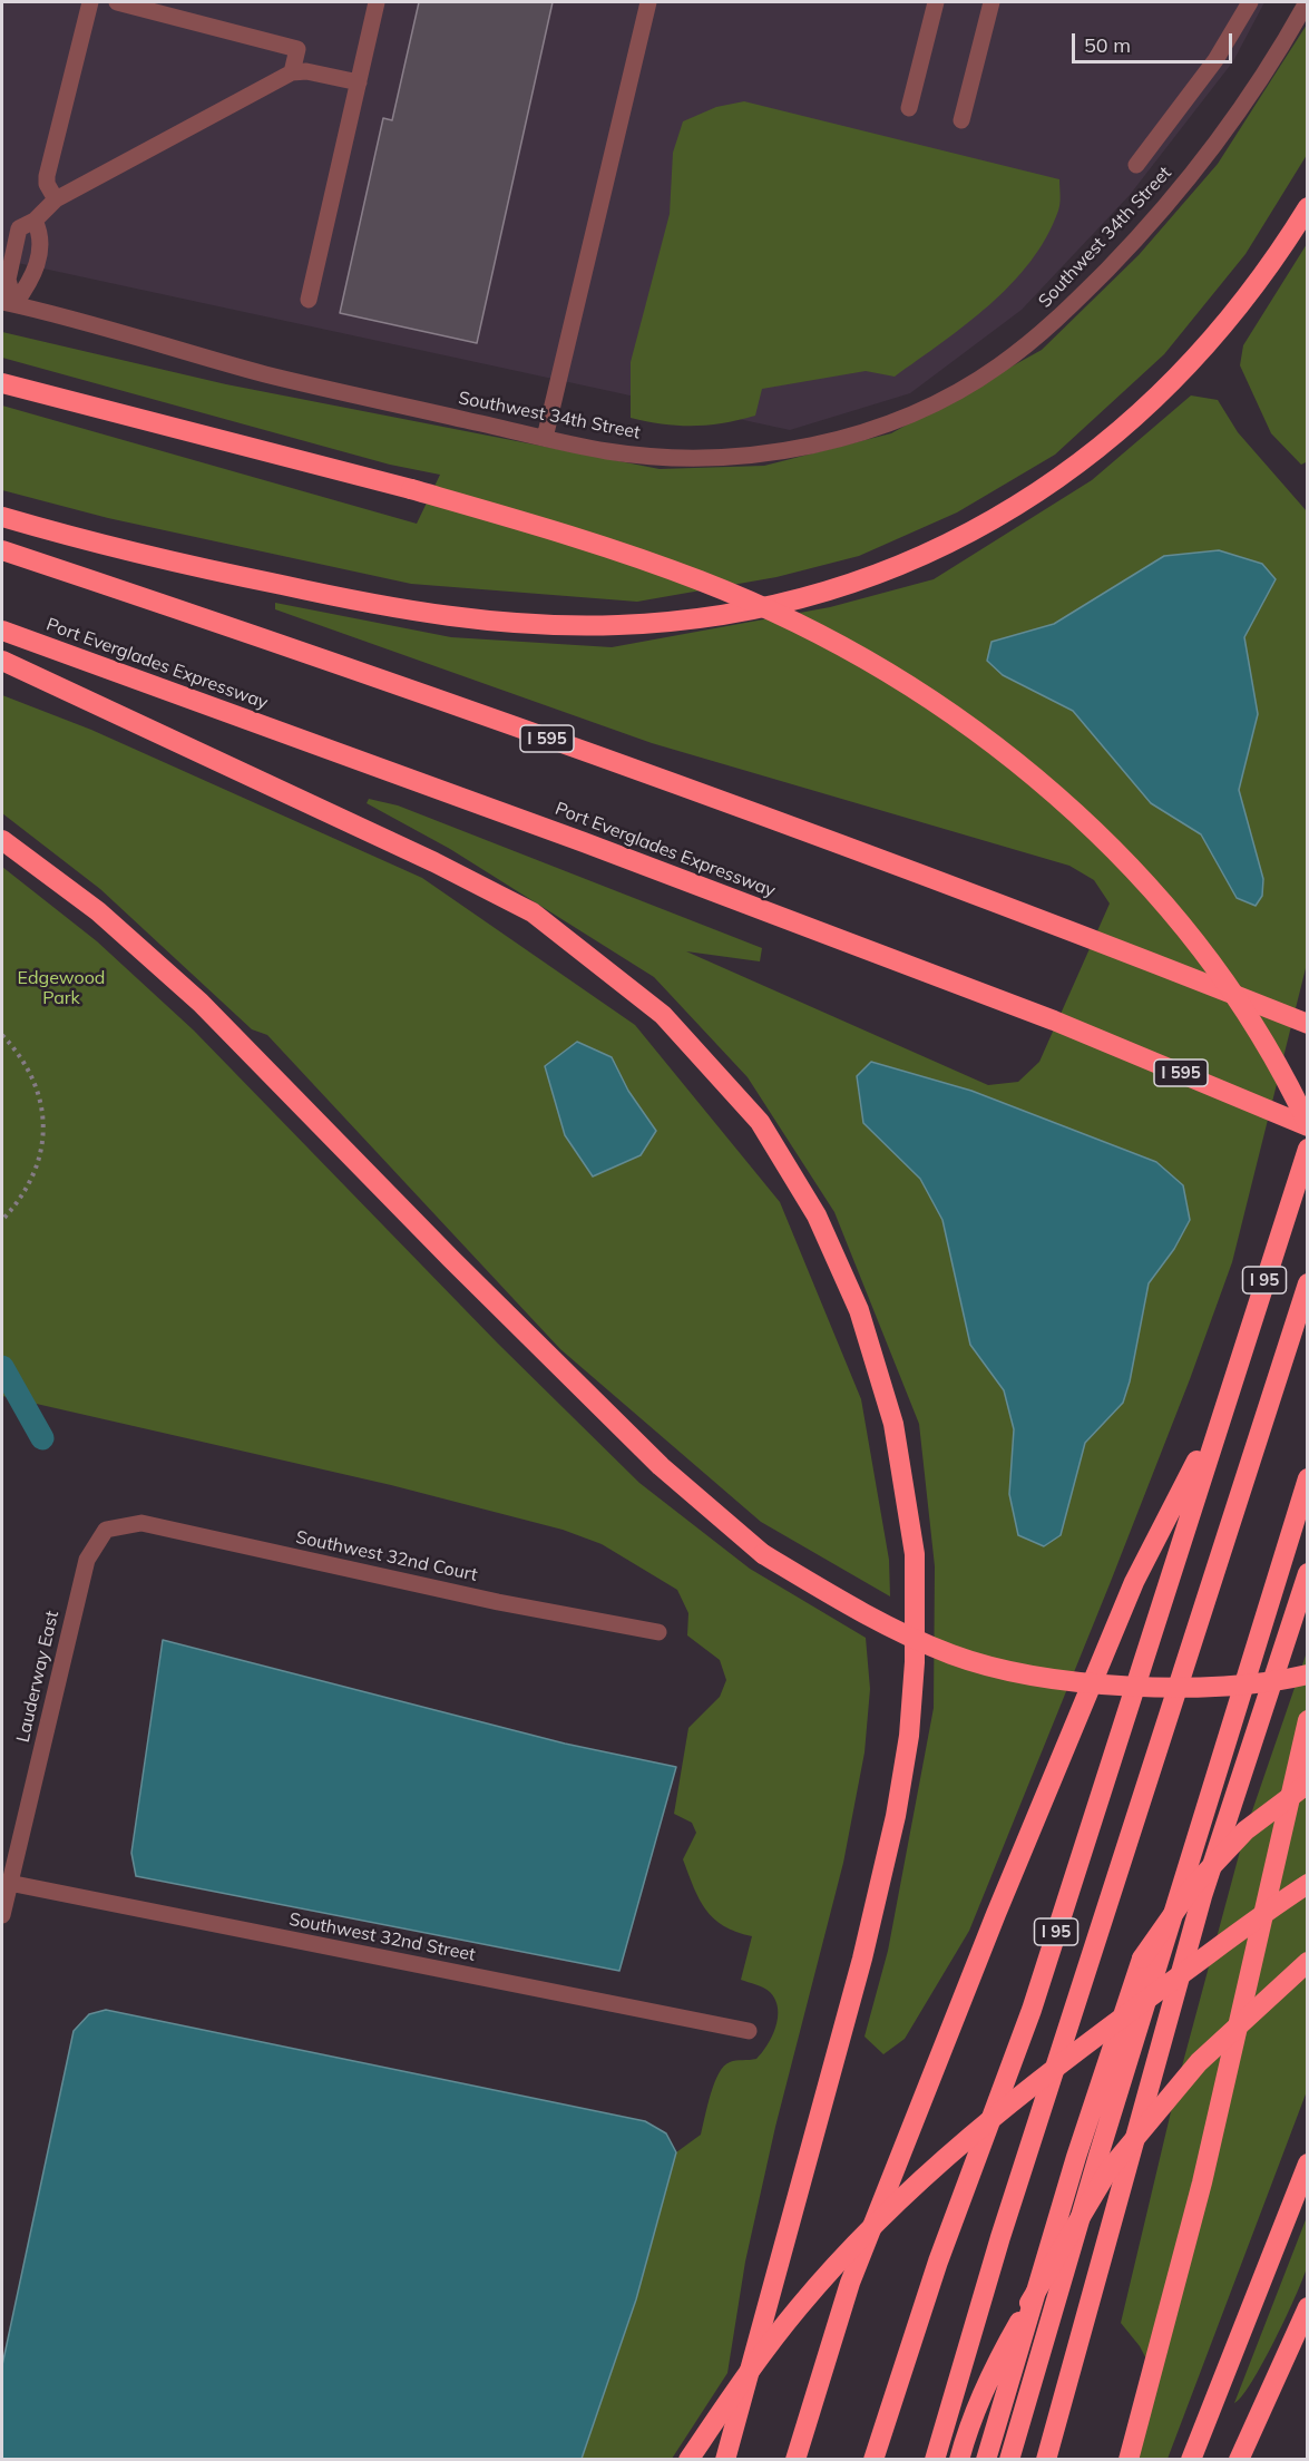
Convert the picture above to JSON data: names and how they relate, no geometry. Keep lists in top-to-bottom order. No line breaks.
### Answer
{"streets":{"highway":["Port Everglades Expressway","I 595","I 95"],"street":["Southwest 34th Street","Southwest 32nd Court","Lauderway East","Southwest 32nd Street"]},"crossings":[["Southwest 32nd Court","Lauderway East"],["Lauderway East","Southwest 32nd Street"]],"parks":["Edgewood Park"],"scale_bar":"50 m"}
